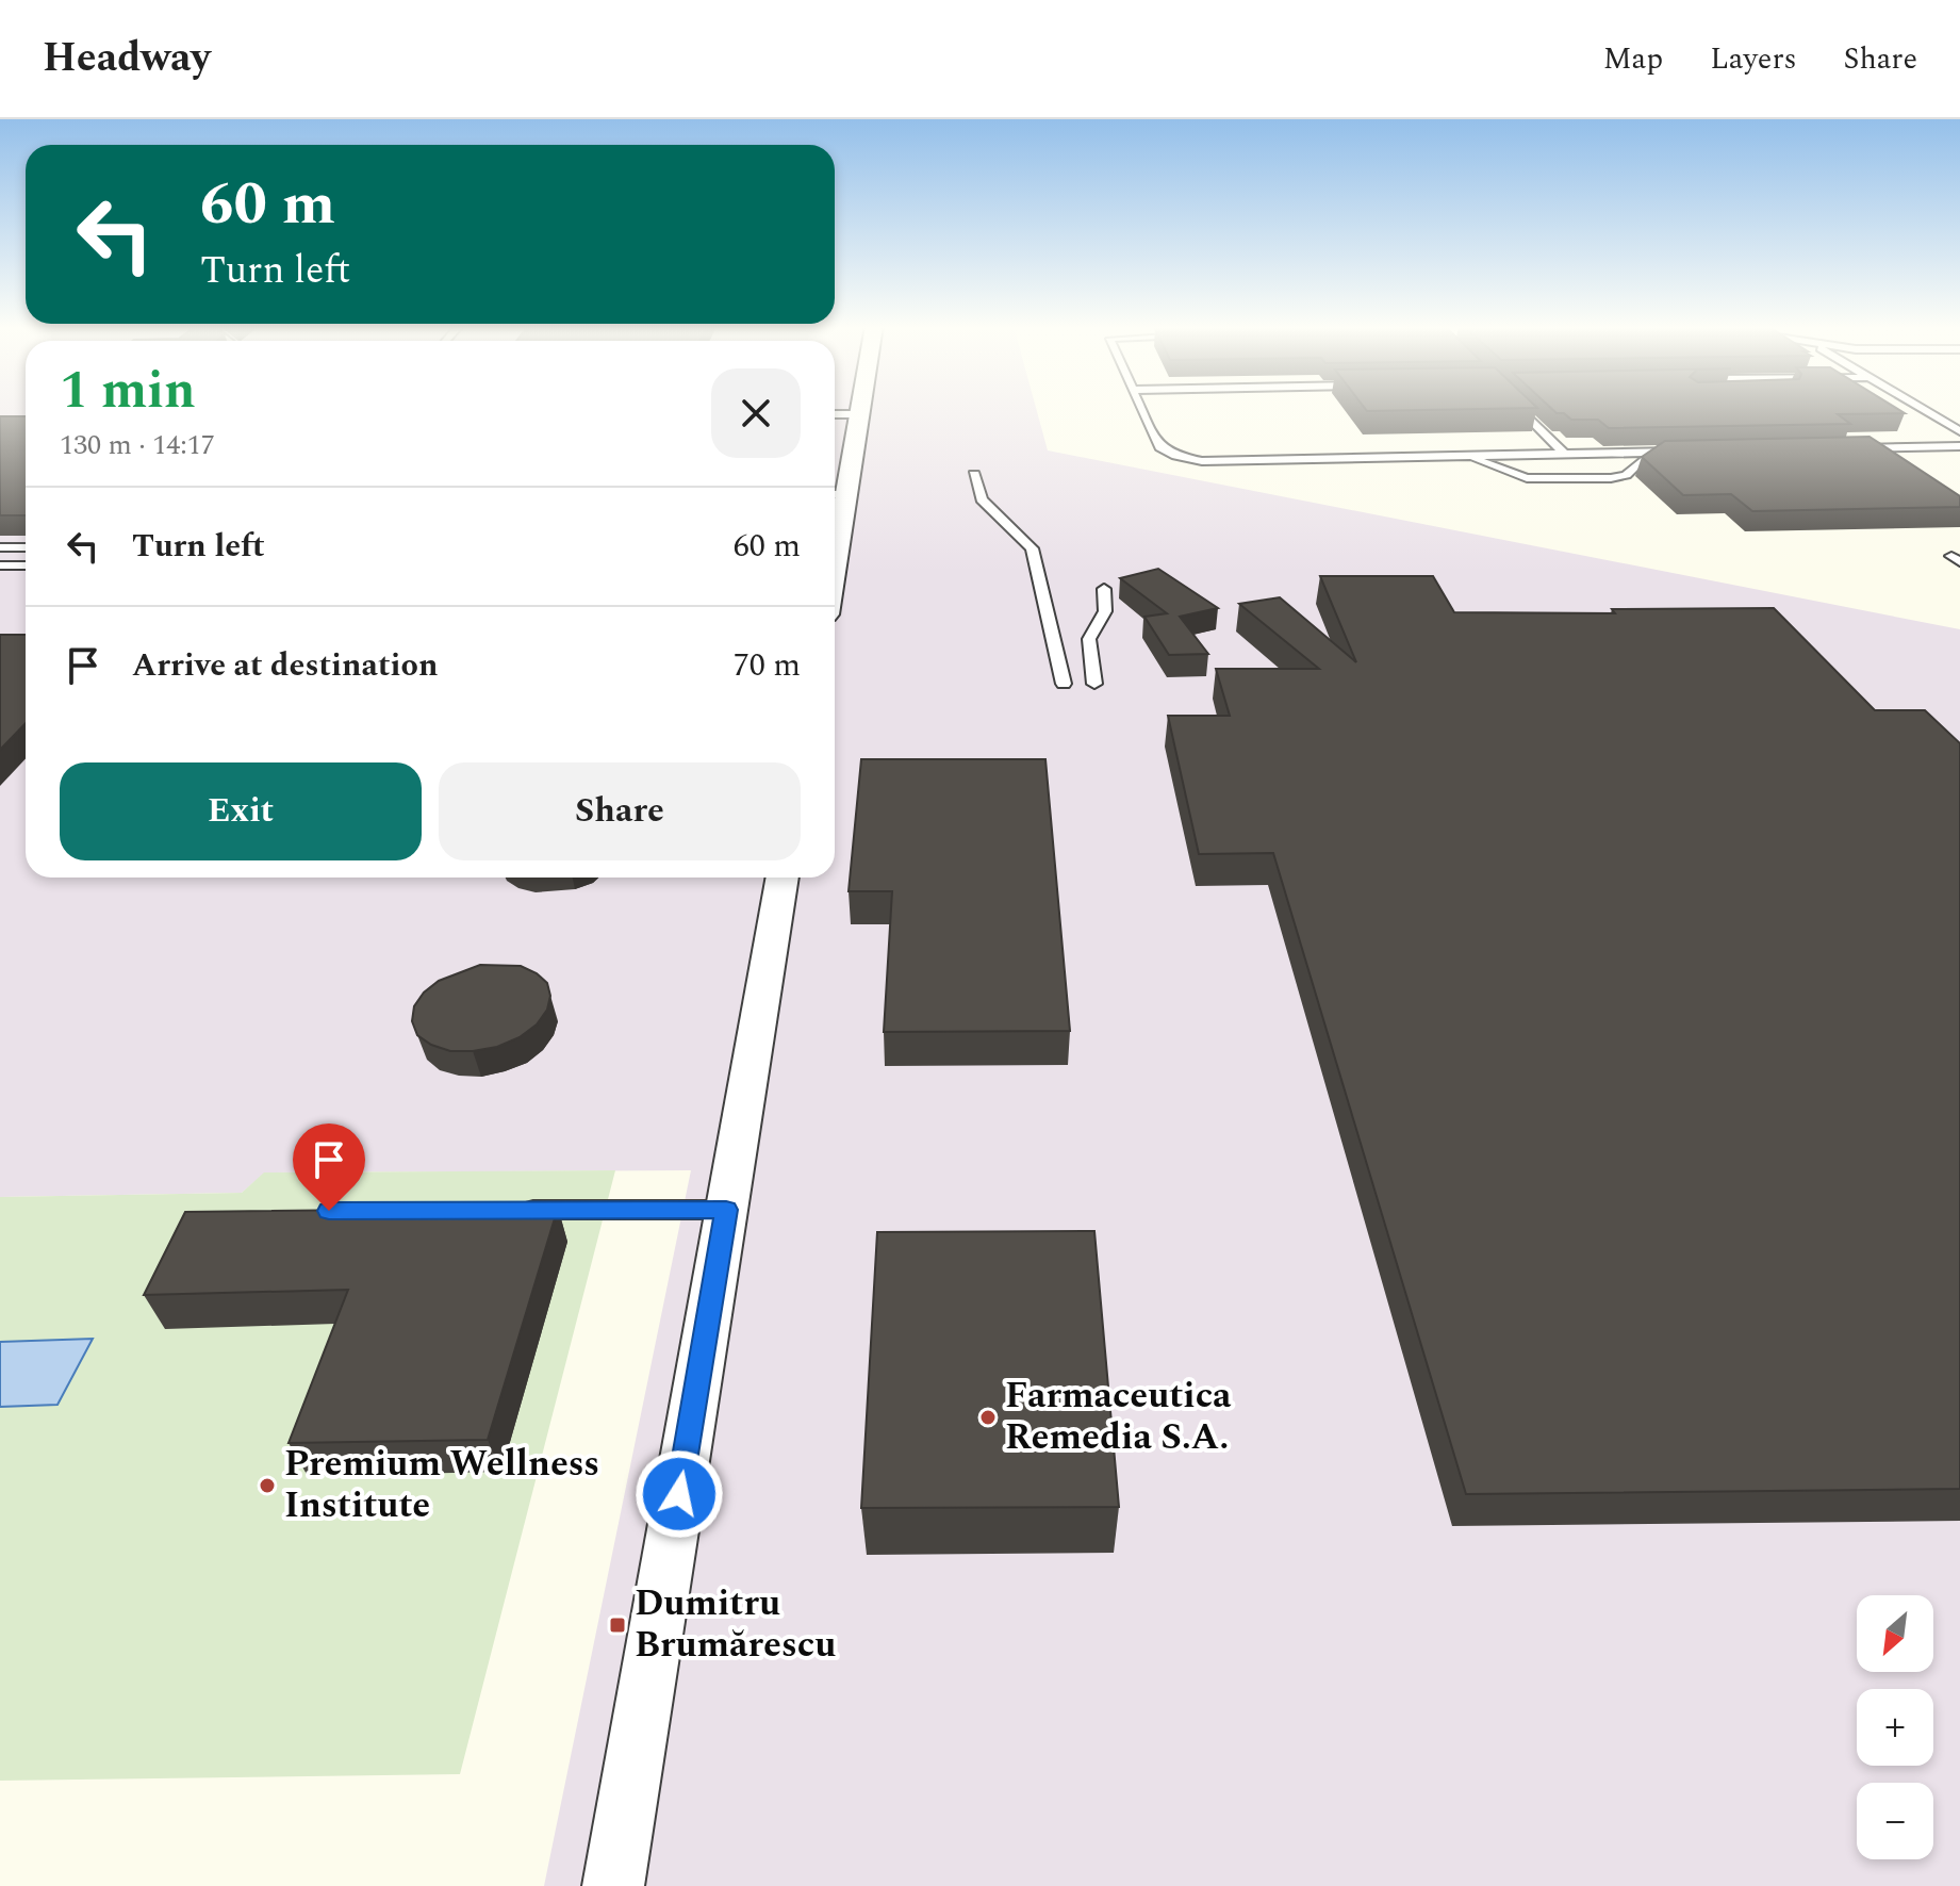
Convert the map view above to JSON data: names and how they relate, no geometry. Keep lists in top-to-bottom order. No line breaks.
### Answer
{"places":{"other":["Farmaceutica Remedia S.A.","Premium Wellness Institute"],"transit":["Dumitru Brumărescu"]},"north":"bottom left","page":{"header":"Headway","nav":["Map","Layers","Share"],"turn":["60 m","Turn left"],"heading":["1 min","130 m · 14:17"],"list":[{"name":"Turn left","value":"60 m"},{"name":"Arrive at destination","value":"70 m"}],"buttons":["Exit","Share"],"map_buttons":["+","−"]}}
